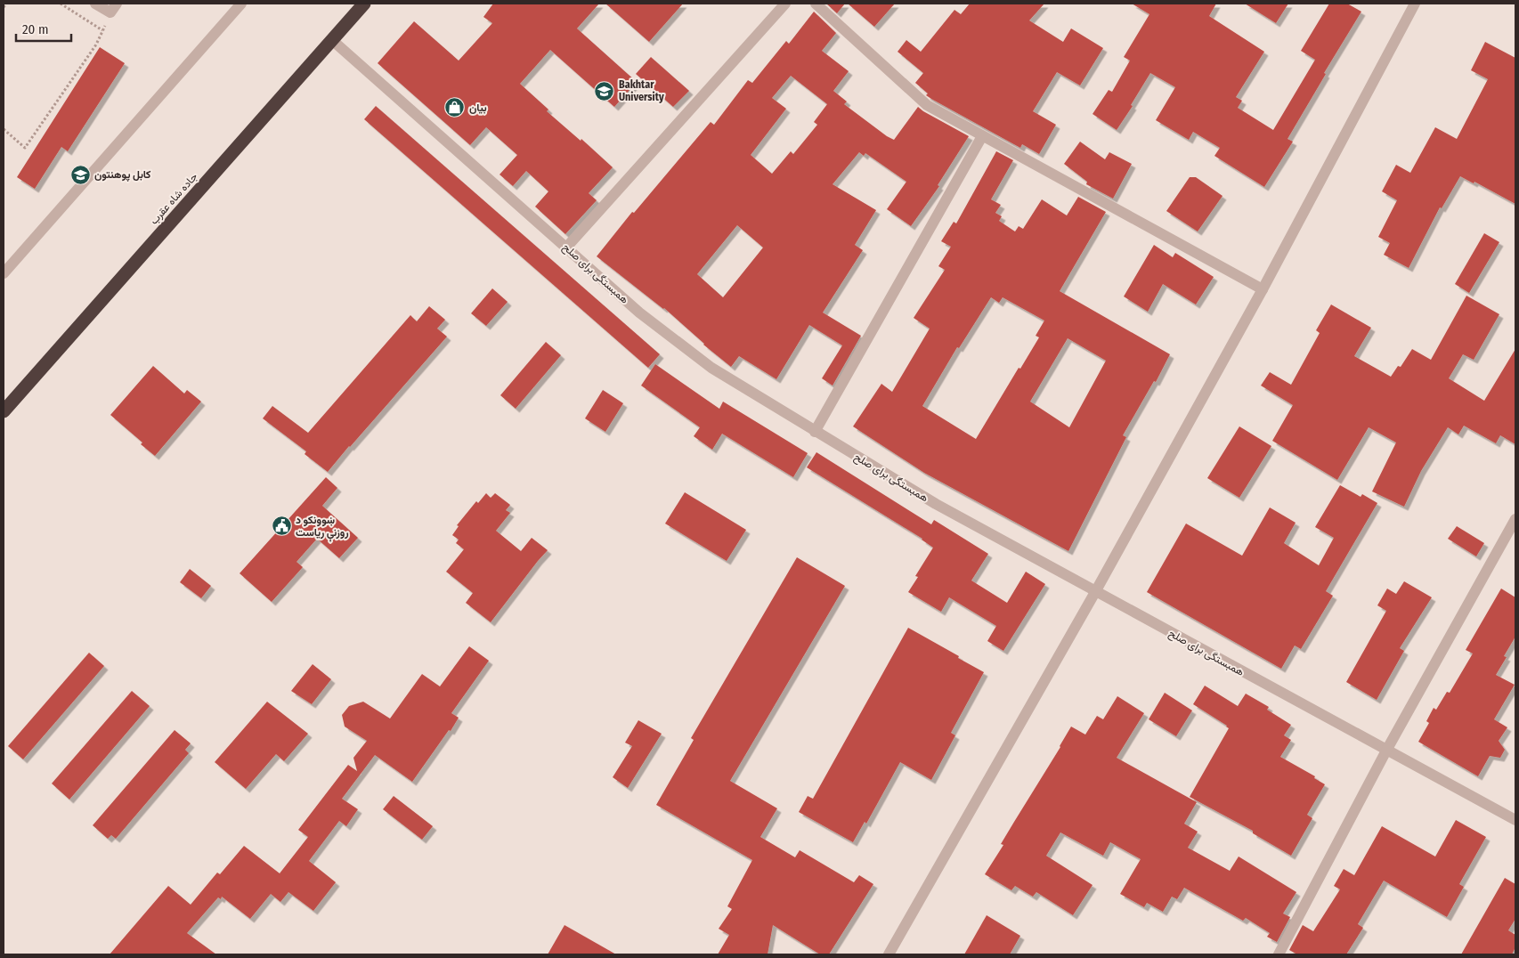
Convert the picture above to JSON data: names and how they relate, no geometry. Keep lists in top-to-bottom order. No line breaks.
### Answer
{"streets":{"highway":["جاده شاه عقرب"],"street":["همبستگی برای صلح"]},"crossings":[["جاده شاه عقرب","همبستگی برای صلح"]],"places":{"school or university":["Bakhtar University","کابل پوهنتون"],"shop":["بیان"],"public building":["ښوونکو د روزنې رياست"]},"scale_bar":"20 m"}
